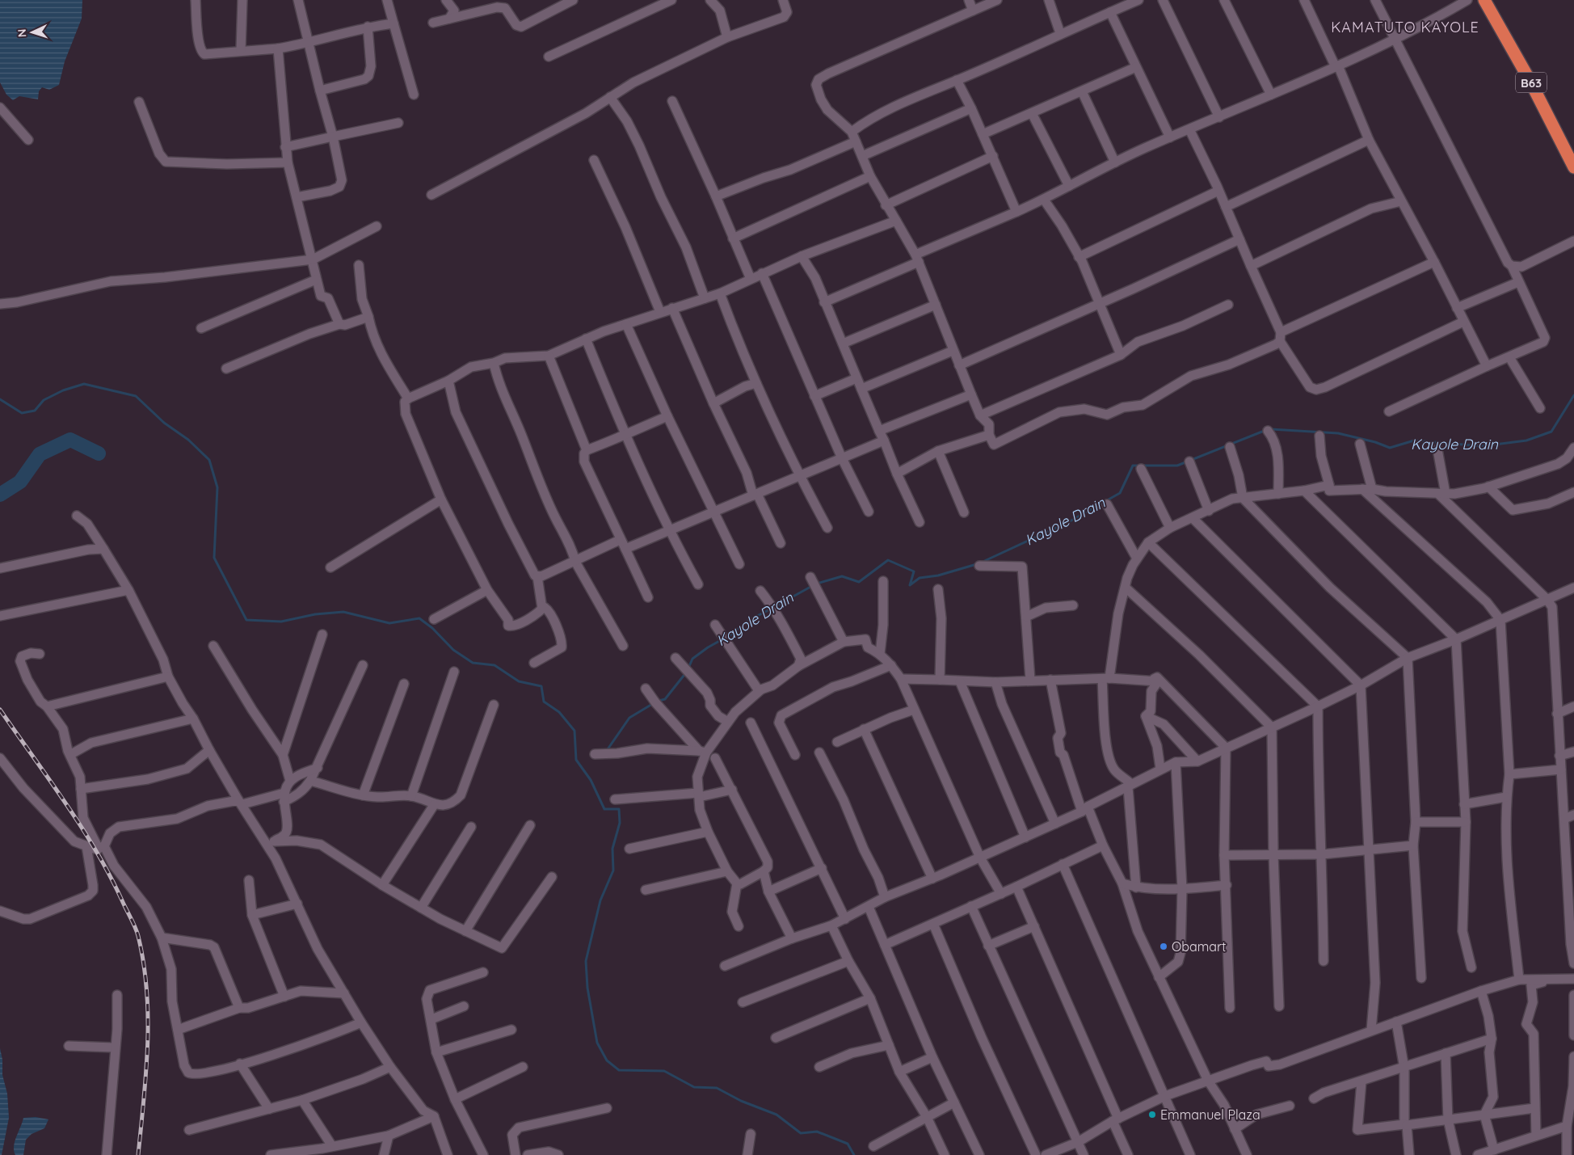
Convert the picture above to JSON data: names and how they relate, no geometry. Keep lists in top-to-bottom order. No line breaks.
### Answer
{"streets":{"highway":["B63"]},"districts":["KAMATUTO KAYOLE"],"water":["Kayole Drain"],"places":["Obamart","Emmanuel Plaza"],"north":"left"}
